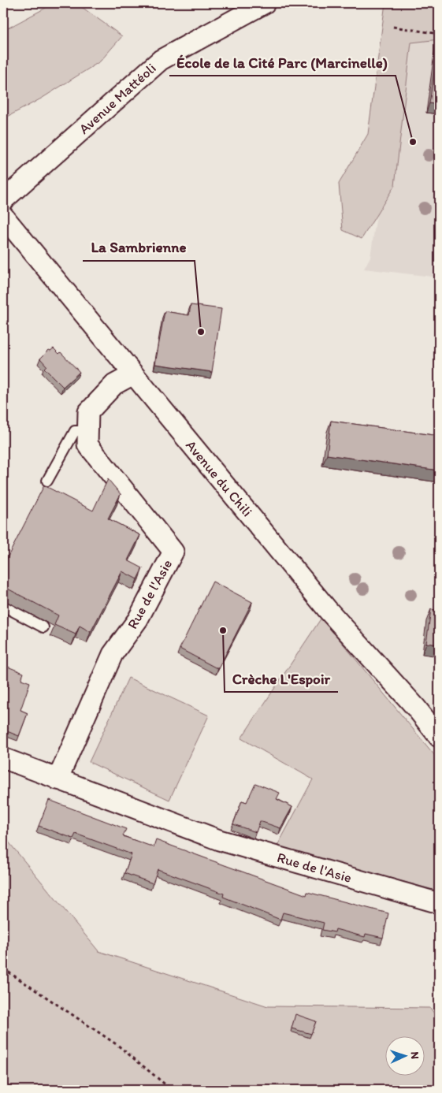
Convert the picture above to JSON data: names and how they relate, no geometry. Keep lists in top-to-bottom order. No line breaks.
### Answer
{"streets":{"street":["Avenue Mattéoli","Avenue du Chili","Rue de l'Asie"]},"crossings":[["Avenue du Chili","Rue de l'Asie"]],"places":["École de la Cité Parc (Marcinelle)","La Sambrienne","Crèche L'Espoir"],"north":"right"}
